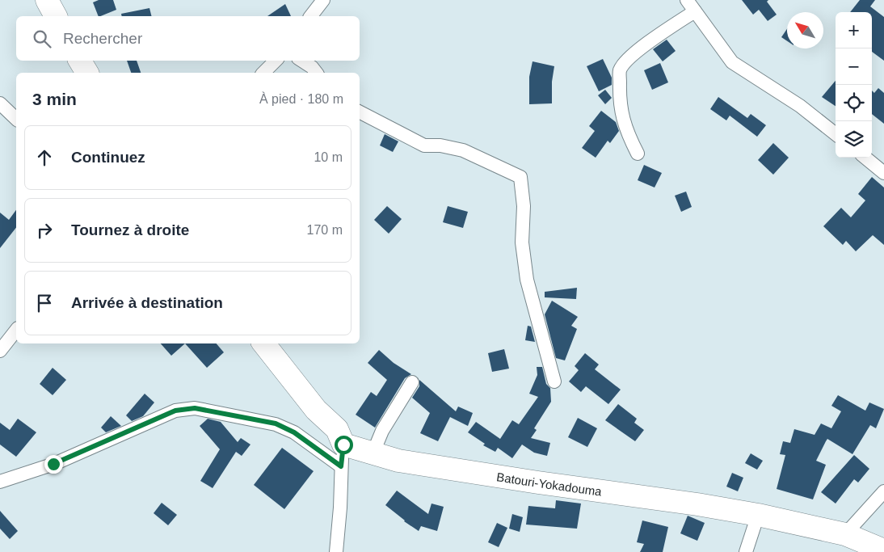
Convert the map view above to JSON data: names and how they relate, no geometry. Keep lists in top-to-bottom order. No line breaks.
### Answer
{"streets":{"highway":["Batouri-Yokadouma"]},"north":"top left","page":{"map_buttons":["+","−"],"search":"Rechercher","heading":["3 min","À pied · 180 m"],"list":[["Continuez","10 m"],["Tournez à droite","170 m"],"Arrivée à destination"]}}
